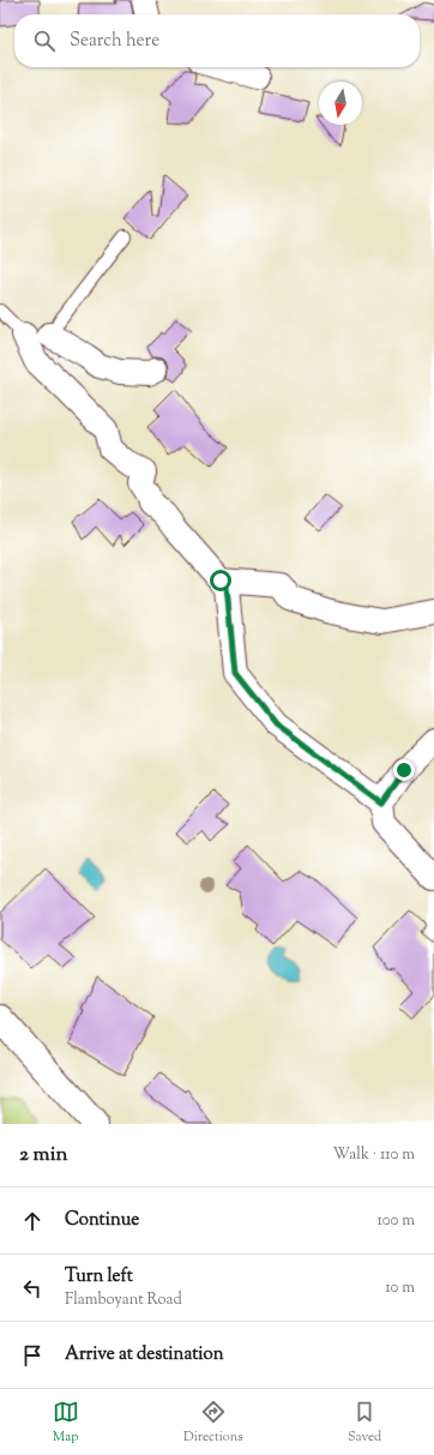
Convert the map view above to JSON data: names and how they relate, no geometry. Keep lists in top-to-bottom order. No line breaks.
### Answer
{"north":"bottom","page":{"search":"Search here","heading":["2 min","Walk · 110 m"],"list":[["Continue","100 m"],["Turn left","Flamboyant Road","10 m"],"Arrive at destination"],"nav":["Map","Directions","Saved"]}}
